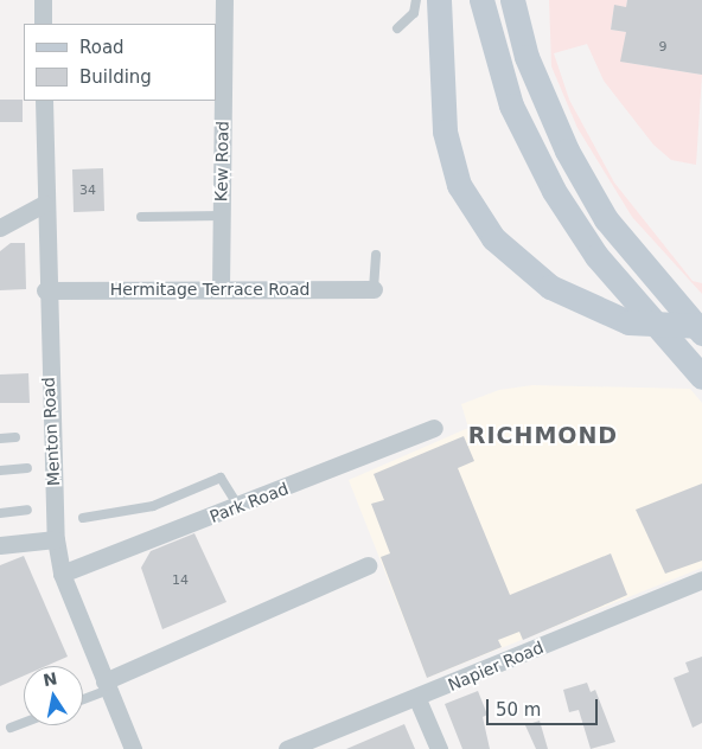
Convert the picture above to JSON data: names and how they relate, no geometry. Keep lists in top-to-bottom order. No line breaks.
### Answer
{"streets":{"street":["Kew Road","Hermitage Terrace Road","Menton Road","Park Road","Napier Road"]},"crossings":[["Kew Road","Hermitage Terrace Road"],["Hermitage Terrace Road","Menton Road"],["Menton Road","Park Road"]],"districts":["RICHMOND"],"house_numbers":["9","34","14"],"legend":["Road","Building"],"scale_bar":"50 m","north":"top"}
